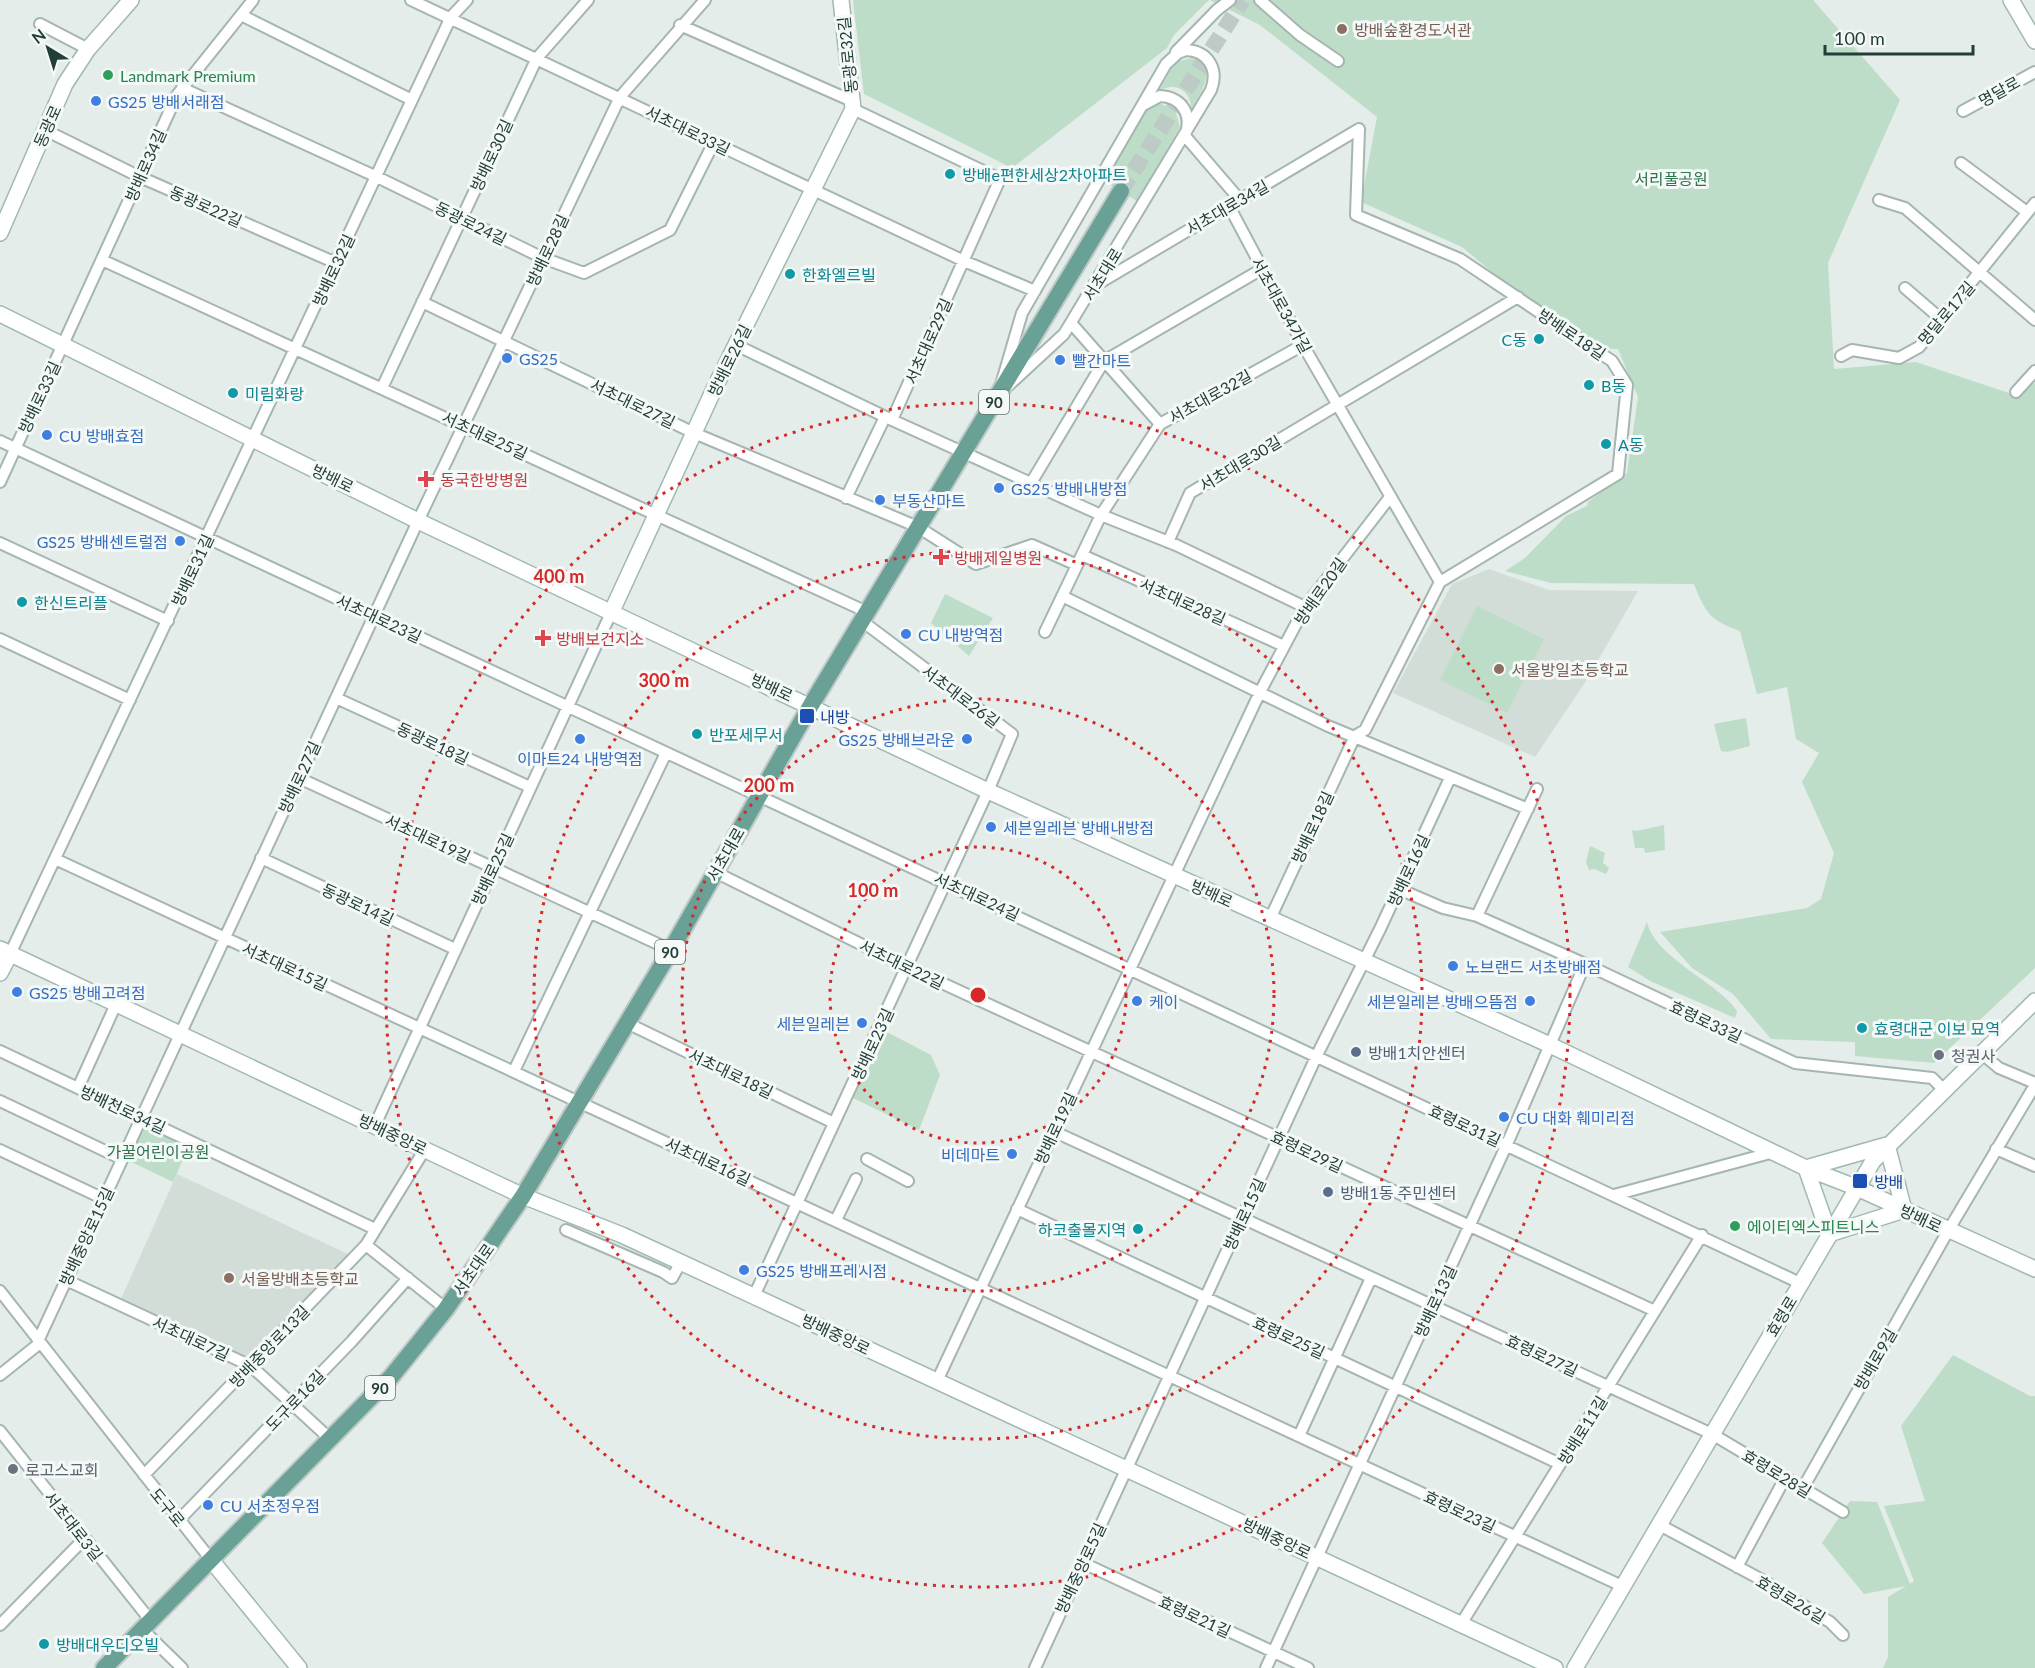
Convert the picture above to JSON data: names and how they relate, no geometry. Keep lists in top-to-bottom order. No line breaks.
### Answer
{"streets":{"main road":["동광로32길","동광로","서초대로","방배로26길","90","방배로","방배중앙로","효령로","도구로"],"street":["명달로","서초대로33길","방배로30길","방배로34길","동광로22길","서초대로34길","동광로24길","방배로28길","방배로32길","서초대로34가길","명달로17길","방배로18길","서초대로29길","서초대로32길","방배로33길","서초대로27길","서초대로25길","서초대로30길","방배로31길","방배로20길","서초대로28길","서초대로23길","서초대로26길","동광로18길","방배로27길","서초대로19길","방배로25길","방배로16길","서초대로24길","동광로14길","서초대로22길","서초대로15길","효령로33길","방배로23길","서초대로18길","방배천로34길","효령로31길","방배로19길","효령로29길","서초대로16길","방배로15길","방배중앙로15길","방배로13길","효령로25길","서초대로7길","방배중앙로13길","효령로27길","방배로9길","도구로16길","방배로11길","효령로28길","효령로23길","서초대로3길","방배중앙로5길","효령로26길","효령로21길"]},"crossings":[["동광로32길","방배로26길"],["동광로","동광로22길"],["서초대로33길","방배로30길"],["서초대로33길","동광로24길"],["서초대로33길","방배로28길"],["서초대로33길","방배로32길"],["서초대로33길","서초대로"],["서초대로33길","서초대로29길"],["서초대로33길","방배로26길"],["방배로30길","동광로24길"],["방배로30길","서초대로27길"],["방배로30길","서초대로25길"],["방배로34길","동광로22길"],["방배로34길","동광로24길"],["방배로34길","방배로33길"],["방배로34길","서초대로25길"],["방배로34길","방배로"],["동광로22길","방배로32길"],["서초대로34길","서초대로"],["서초대로34길","서초대로34가길"],["서초대로34길","방배로18길"],["동광로24길","방배로28길"],["동광로24길","방배로32길"],["방배로28길","서초대로27길"],["방배로28길","서초대로25길"],["방배로28길","방배로"],["방배로28길","방배로27길"],["방배로32길","서초대로25길"],["방배로32길","방배로"],["방배로32길","방배로31길"],["서초대로","서초대로32길"],["서초대로","서초대로27길"],["서초대로","서초대로25길"],["서초대로","방배로"],["서초대로","서초대로28길"],["서초대로","서초대로23길"],["서초대로","서초대로26길"],["서초대로","서초대로19길"],["서초대로","서초대로24길"],["서초대로","서초대로22길"],["서초대로","서초대로15길"],["서초대로","서초대로18길"],["서초대로","방배중앙로"],["서초대로","서초대로16길"],["서초대로","서초대로7길"],["서초대로","방배중앙로13길"],["서초대로","도구로16길"],["서초대로","도구로"],["서초대로","서초대로3길"],["서초대로34가길","방배로18길"],["서초대로34가길","서초대로32길"],["서초대로34가길","서초대로30길"],["서초대로34가길","방배로20길"],["방배로18길","방배로"],["방배로26길","서초대로27길"],["방배로26길","서초대로25길"],["방배로26길","방배로"],["방배로26길","방배로25길"],["방배로33길","방배로"],["방배로33길","서초대로23길"],["서초대로27길","서초대로28길"],["서초대로25길","서초대로26길"],["방배로","방배로31길"],["방배로","방배로20길"],["방배로","서초대로26길"],["방배로","방배로27길"],["방배로","방배로25길"],["방배로","방배로16길"],["방배로","방배로23길"],["방배로","방배로19길"],["방배로","방배로15길"],["방배로","방배로13길"],["방배로","효령로"],["방배로","방배로9길"],["방배로31길","서초대로23길"],["방배로31길","서초대로15길"],["방배로20길","서초대로28길"],["방배로20길","방배로19길"],["서초대로23길","방배로27길"],["서초대로23길","방배로25길"],["서초대로23길","서초대로24길"],["서초대로26길","방배로23길"],["동광로18길","방배로27길"],["동광로18길","방배로25길"],["방배로27길","서초대로19길"],["방배로27길","동광로14길"],["방배로27길","서초대로15길"],["방배로27길","방배중앙로"],["방배로27길","방배중앙로15길"],["서초대로19길","방배로25길"],["방배로25길","동광로14길"],["방배로25길","서초대로15길"],["방배로25길","방배중앙로"],["방배로16길","효령로33길"],["방배로16길","방배로15길"],["서초대로24길","방배로23길"],["서초대로24길","효령로31길"],["서초대로24길","방배로19길"],["서초대로22길","방배로23길"],["서초대로22길","방배로19길"],["서초대로22길","효령로29길"],["서초대로15길","서초대로16길"],["효령로33길","효령로"],["방배로23길","서초대로18길"],["방배로23길","방배중앙로"],["방배로23길","서초대로16길"],["방배천로34길","방배중앙로15길"],["방배천로34길","방배중앙로13길"],["효령로31길","방배로19길"],["효령로31길","방배로15길"],["효령로31길","방배로13길"],["효령로31길","효령로"],["효령로31길","방배로11길"],["방배로19길","방배중앙로"],["방배로19길","효령로29길"],["방배로19길","서초대로16길"],["방배로19길","효령로25길"],["방배로19길","효령로27길"],["방배로19길","효령로23길"],["방배중앙로","방배로15길"],["방배중앙로","방배중앙로15길"],["방배중앙로","방배로13길"],["방배중앙로","방배중앙로13길"],["방배중앙로","방배로11길"],["방배중앙로","방배중앙로5길"],["효령로29길","방배로15길"],["효령로29길","방배로13길"],["효령로29길","방배로11길"],["서초대로16길","효령로23길"],["방배로15길","효령로25길"],["방배로15길","효령로27길"],["방배로15길","효령로23길"],["방배로15길","방배중앙로5길"],["방배중앙로15길","서초대로7길"],["방배중앙로15길","도구로"],["방배로13길","효령로25길"],["방배로13길","효령로27길"],["방배로13길","효령로23길"],["방배로13길","효령로21길"],["효령로","효령로27길"],["효령로","효령로28길"],["효령로","효령로23길"],["효령로","효령로26길"],["효령로25길","방배로11길"],["서초대로7길","방배중앙로13길"],["서초대로7길","도구로16길"],["방배중앙로13길","도구로"],["효령로27길","방배로11길"],["효령로27길","효령로28길"],["방배로9길","효령로28길"],["도구로16길","도구로"],["방배로11길","효령로23길"],["효령로28길","효령로26길"],["방배중앙로5길","효령로21길"]],"parks":["서리풀공원","가꿀어린이공원"],"places":{"other":["방배숲환경도서관","Landmark Premium","GS25 방배서래점","방배e편한세상2차아파트","한화엘르빌","C동","GS25","빨간마트","B동","미림화랑","CU 방배효점","A동","GS25 방배내방점","부동산마트","GS25 방배센트럴점","한신트리플","CU 내방역점","서울방일초등학교","반포세무서","이마트24 내방역점","GS25 방배브라운","세븐일레븐 방배내방점","노브랜드 서초방배점","GS25 방배고려점","케이","세븐일레븐 방배으뜸점","세븐일레븐","효령대군 이보 묘역","방배1치안센터","청권사","CU 대화 훼미리점","비데마트","방배1동 주민센터","에이티엑스피트니스","하코출몰지역","GS25 방배프레시점","서울방배초등학교","로고스교회","CU 서초정우점","방배대우디오빌"],"health":["동국한방병원","방배제일병원","방배보건지소"],"transit":["내방","방배"]},"scale_bar":"100 m","north":"top left","rings":["400 m","300 m","200 m","100 m"]}
